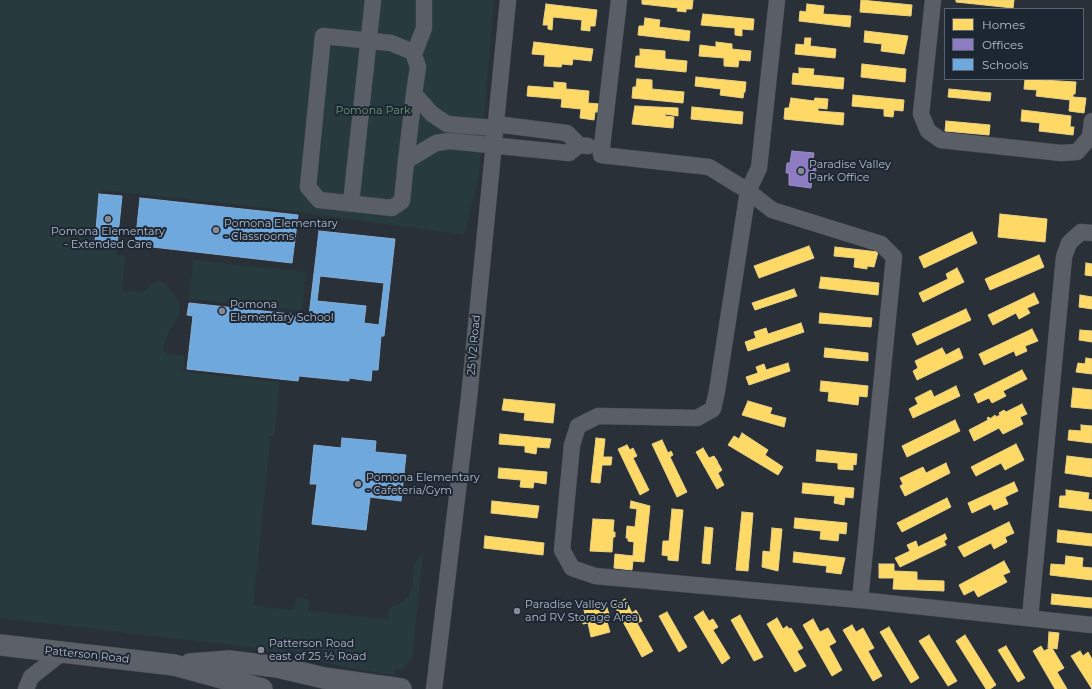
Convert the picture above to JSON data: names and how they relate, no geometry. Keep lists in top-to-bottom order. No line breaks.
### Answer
{"streets":{"main road":["Patterson Road"],"street":["25 1/2 Road"]},"parks":["Pomona Park"],"places":["Paradise Valley Park Office","Pomona Elementary - Extended Care","Pomona Elementary - Classrooms","Pomona Elementary School","Pomona Elementary - Cafeteria/Gym","Paradise Valley Car and RV Storage Area","Patterson Road east of 25 ½ Road"],"legend":["Homes","Offices","Schools"]}
